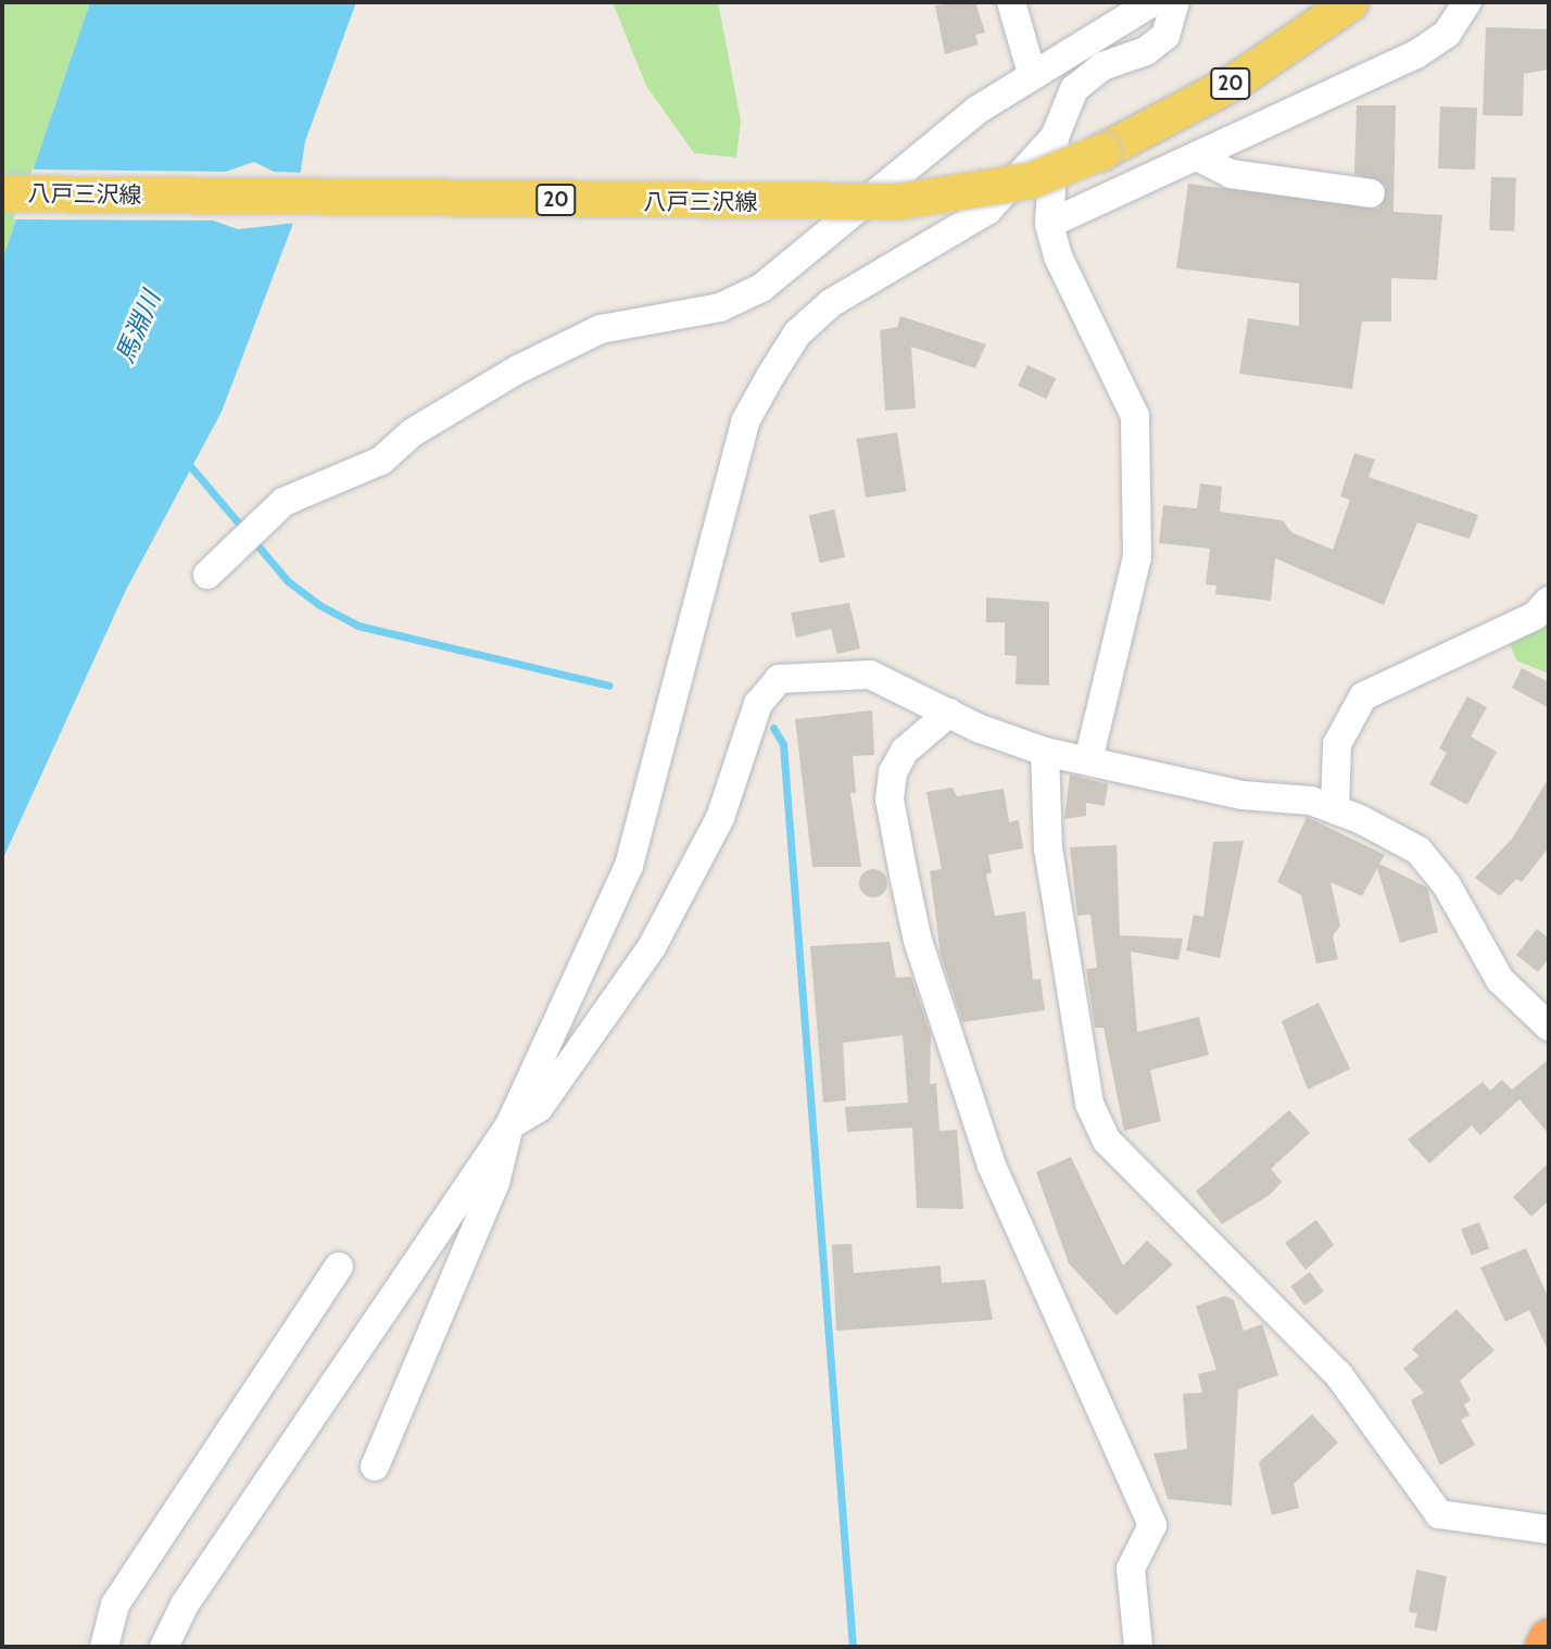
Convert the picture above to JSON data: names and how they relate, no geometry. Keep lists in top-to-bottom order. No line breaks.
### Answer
{"streets":{"main road":["20","八戸三沢線"]},"water":["馬淵川"]}
